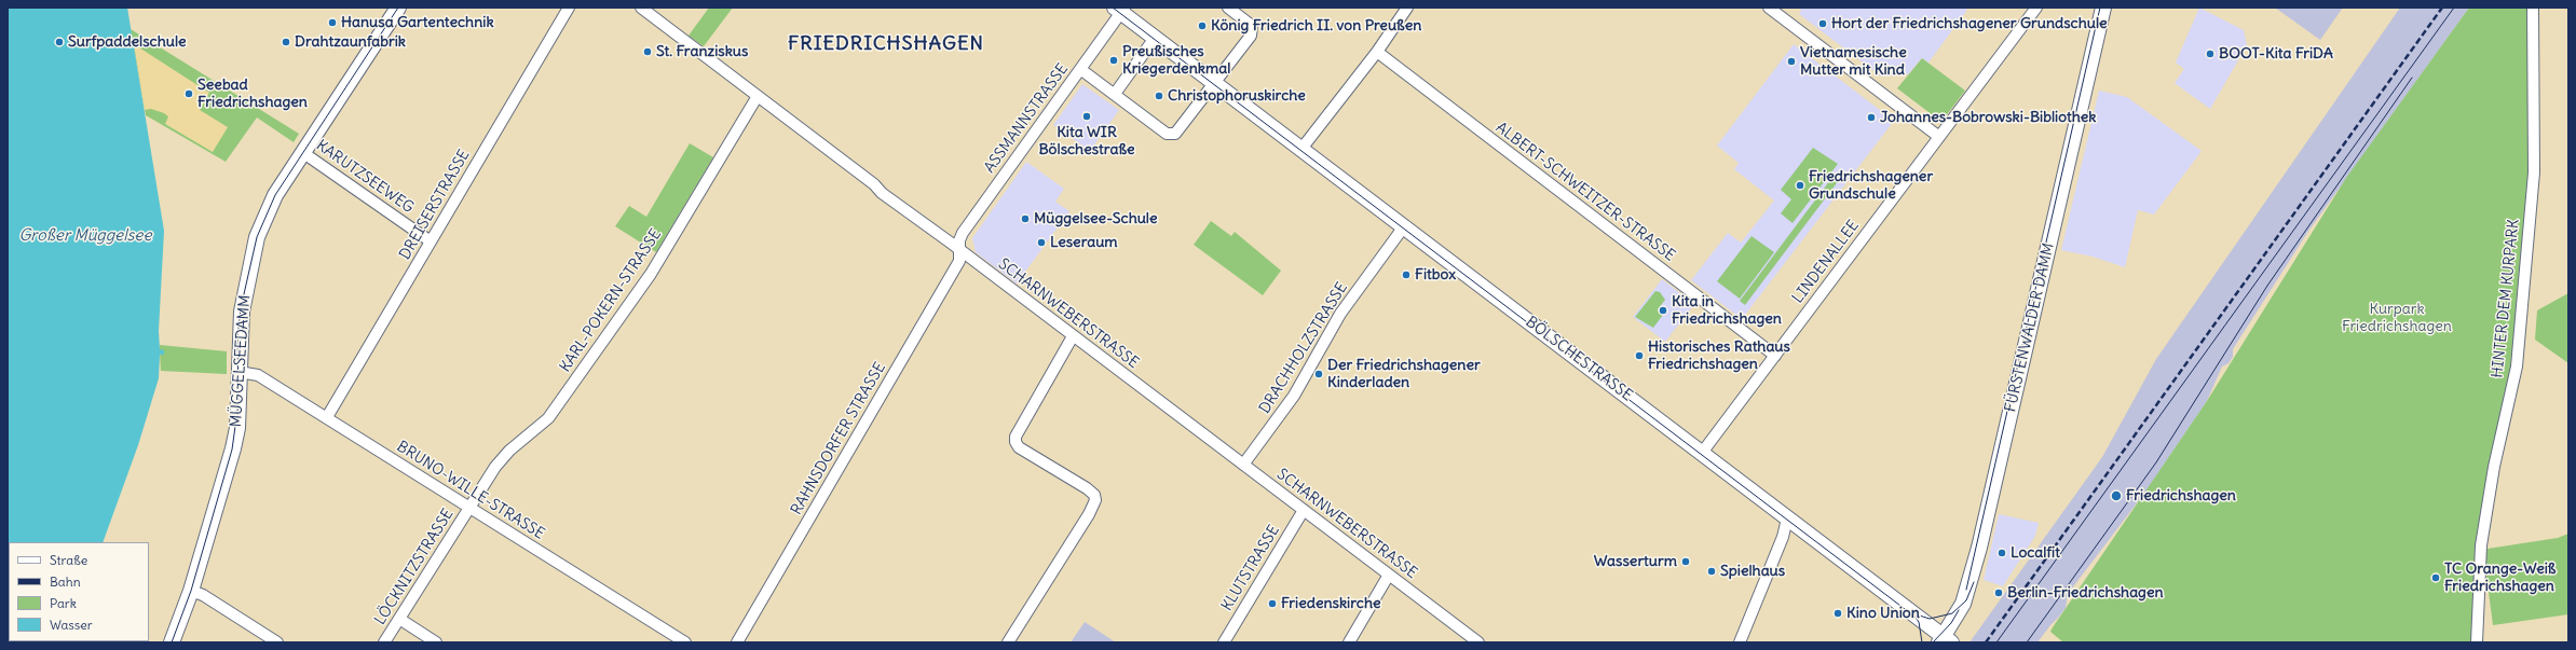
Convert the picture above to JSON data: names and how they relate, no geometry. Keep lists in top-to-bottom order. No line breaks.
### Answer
{"streets":{"main road":["FÜRSTENWALDER DAMM","BÖLSCHESTRASSE","MÜGGELSEEDAMM"],"street":["ASSMANNSTRASSE","KARUTZSEEWEG","ALBERT-SCHWEITZER-STRASSE","DREISERSTRASSE","LINDENALLEE","HINTER DEM KURPARK","KARL-POKERN-STRASSE","SCHARNWEBERSTRASSE","DRACHHOLZSTRASSE","RAHNSDORFER STRASSE","BRUNO-WILLE-STRASSE","LÖCKNITZSTRASSE","KLUTSTRASSE"]},"crossings":[["ASSMANNSTRASSE","SCHARNWEBERSTRASSE"],["ASSMANNSTRASSE","BÖLSCHESTRASSE"],["ASSMANNSTRASSE","RAHNSDORFER STRASSE"],["KARUTZSEEWEG","DREISERSTRASSE"],["KARUTZSEEWEG","MÜGGELSEEDAMM"],["ALBERT-SCHWEITZER-STRASSE","LINDENALLEE"],["DREISERSTRASSE","BRUNO-WILLE-STRASSE"],["LINDENALLEE","BÖLSCHESTRASSE"],["KARL-POKERN-STRASSE","SCHARNWEBERSTRASSE"],["KARL-POKERN-STRASSE","BRUNO-WILLE-STRASSE"],["KARL-POKERN-STRASSE","LÖCKNITZSTRASSE"],["SCHARNWEBERSTRASSE","DRACHHOLZSTRASSE"],["SCHARNWEBERSTRASSE","RAHNSDORFER STRASSE"],["SCHARNWEBERSTRASSE","KLUTSTRASSE"],["FÜRSTENWALDER DAMM","BÖLSCHESTRASSE"],["DRACHHOLZSTRASSE","BÖLSCHESTRASSE"],["MÜGGELSEEDAMM","BRUNO-WILLE-STRASSE"],["BRUNO-WILLE-STRASSE","LÖCKNITZSTRASSE"]],"districts":["FRIEDRICHSHAGEN"],"water":["Großer Müggelsee"],"parks":["Kurpark Friedrichshagen"],"places":["Hanusa Gartentechnik","Hort der Friedrichshagener Grundschule","König Friedrich II. von Preußen","Surfpaddelschule","Drahtzaunfabrik","St. Franziskus","BOOT-Kita FriDA","Preußisches Kriegerdenkmal","Vietnamesische Mutter mit Kind","Seebad Friedrichshagen","Christophoruskirche","Kita WIR Bölschestraße","Johannes-Bobrowski-Bibliothek","Friedrichshagener Grundschule","Müggelsee-Schule","Leseraum","Fitbox","Kita in Friedrichshagen","Historisches Rathaus Friedrichshagen","Der Friedrichshagener Kinderladen","Friedrichshagen","Localfit","Wasserturm","Spielhaus","TC Orange-Weiß Friedrichshagen","Berlin-Friedrichshagen","Friedenskirche","Kino Union"],"legend":["Straße","Bahn","Park","Wasser"]}
